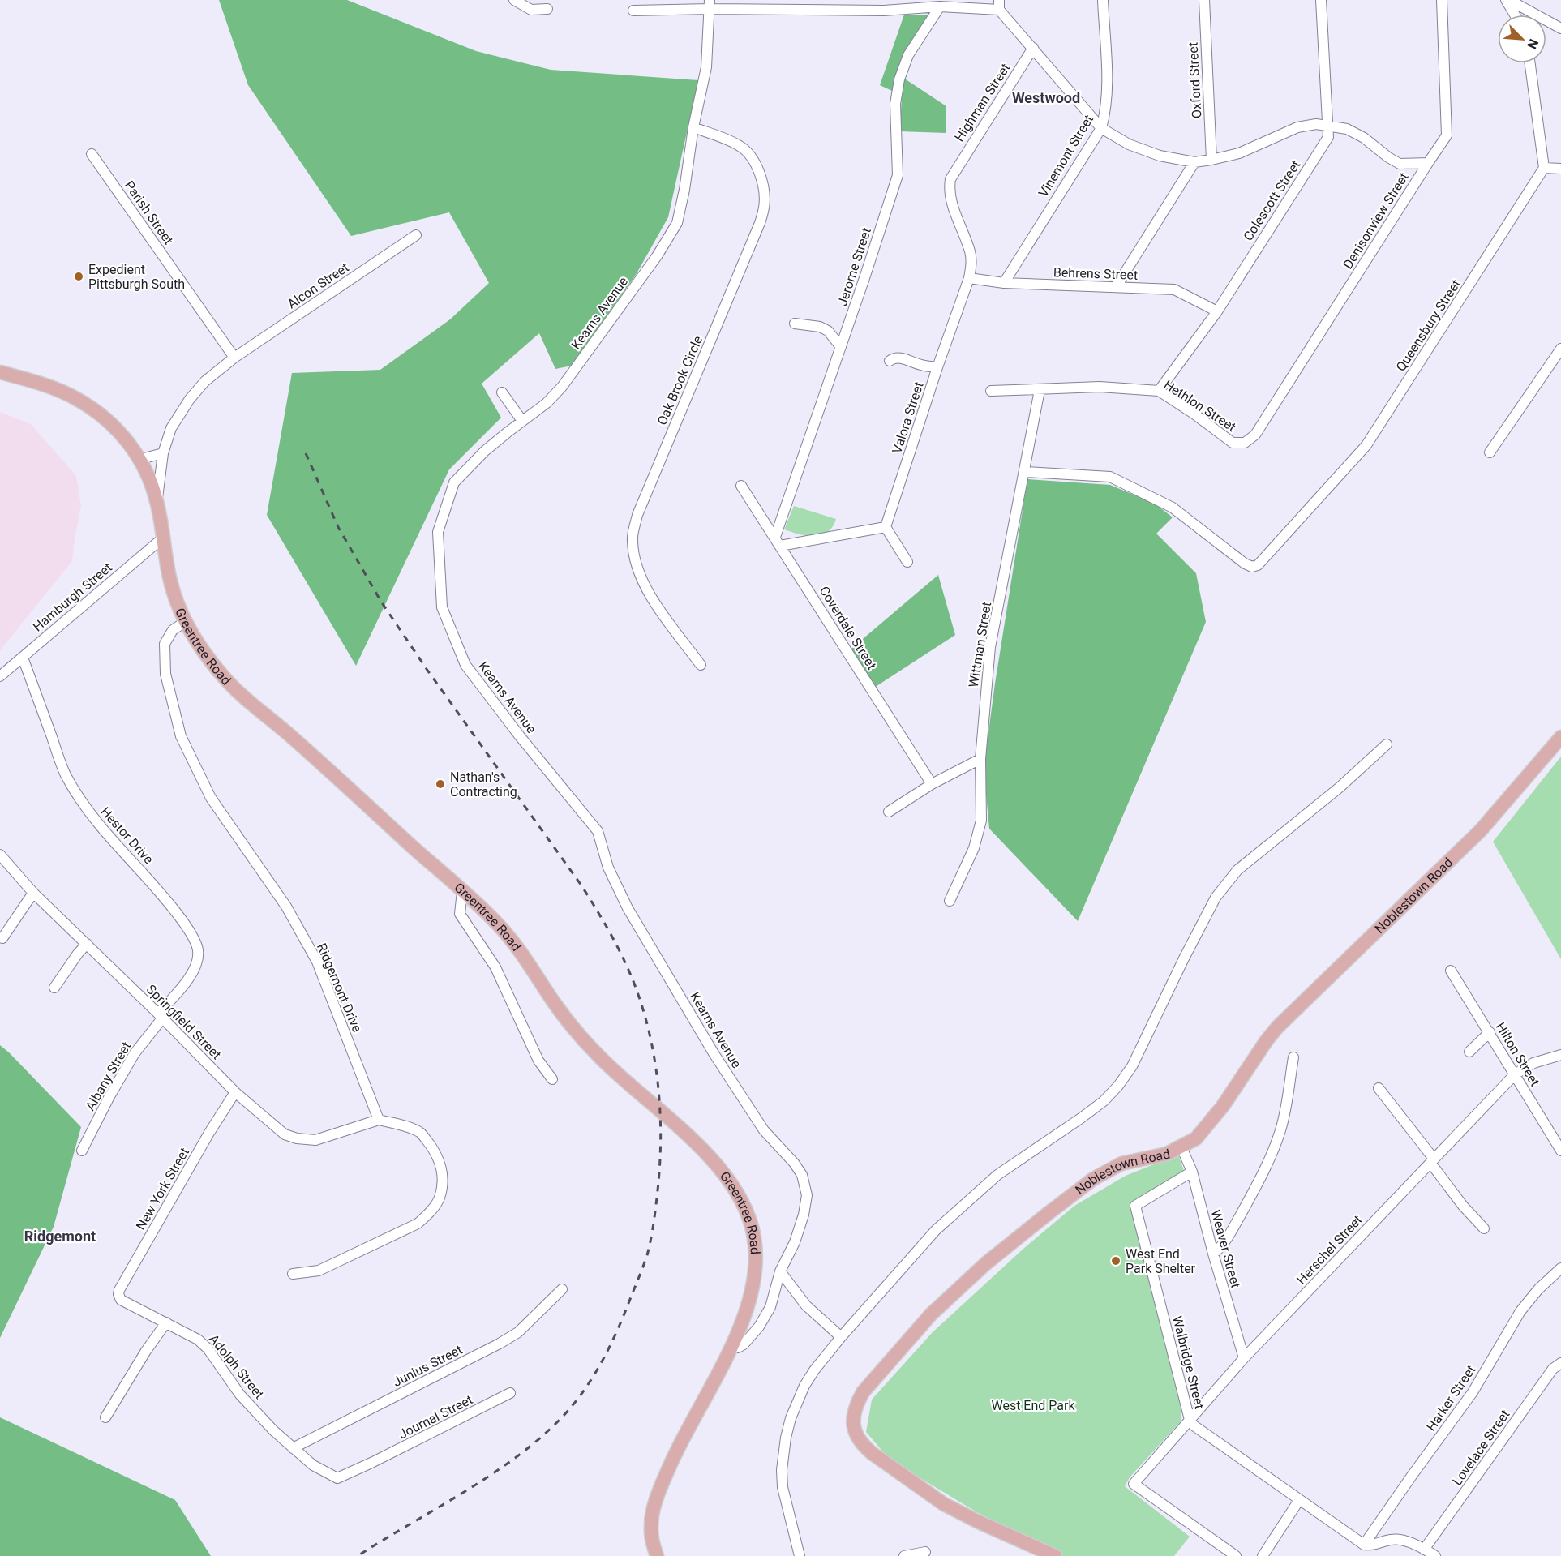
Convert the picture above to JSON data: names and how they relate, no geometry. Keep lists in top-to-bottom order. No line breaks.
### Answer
{"streets":{"main road":["Greentree Road","Noblestown Road"],"street":["Oxford Street","Highman Street","Vinemont Street","Colescott Street","Parish Street","Denisonview Street","Jerome Street","Behrens Street","Alcon Street","Kearns Avenue","Queensbury Street","Oak Brook Circle","Hethlon Street","Valora Street","Hamburgh Street","Coverdale Street","Wittman Street","Hestor Drive","Ridgemont Drive","Springfield Street","Hilton Street","Albany Street","New York Street","Weaver Street","Herschel Street","Walbridge Street","Junius Street","Adolph Street","Harker Street","Journal Street","Lovelace Street"]},"crossings":[["Highman Street","Valora Street"],["Vinemont Street","Behrens Street"],["Colescott Street","Behrens Street"],["Colescott Street","Hethlon Street"],["Parish Street","Alcon Street"],["Denisonview Street","Hethlon Street"],["Jerome Street","Coverdale Street"],["Behrens Street","Valora Street"],["Alcon Street","Greentree Road"],["Kearns Avenue","Oak Brook Circle"],["Kearns Avenue","Greentree Road"],["Queensbury Street","Wittman Street"],["Hethlon Street","Wittman Street"],["Hamburgh Street","Greentree Road"],["Hamburgh Street","Hestor Drive"],["Greentree Road","Ridgemont Drive"],["Hestor Drive","Springfield Street"],["Hestor Drive","Albany Street"],["Noblestown Road","Weaver Street"],["Ridgemont Drive","Springfield Street"],["Springfield Street","Albany Street"],["Springfield Street","New York Street"],["Hilton Street","Herschel Street"],["New York Street","Adolph Street"],["Weaver Street","Herschel Street"],["Weaver Street","Walbridge Street"],["Herschel Street","Walbridge Street"],["Walbridge Street","Harker Street"],["Junius Street","Adolph Street"],["Adolph Street","Journal Street"]],"districts":["Westwood","Ridgemont"],"parks":["West End Park"],"places":["Expedient Pittsburgh South","Nathan's Contracting","West End Park Shelter"],"north":"bottom right"}
